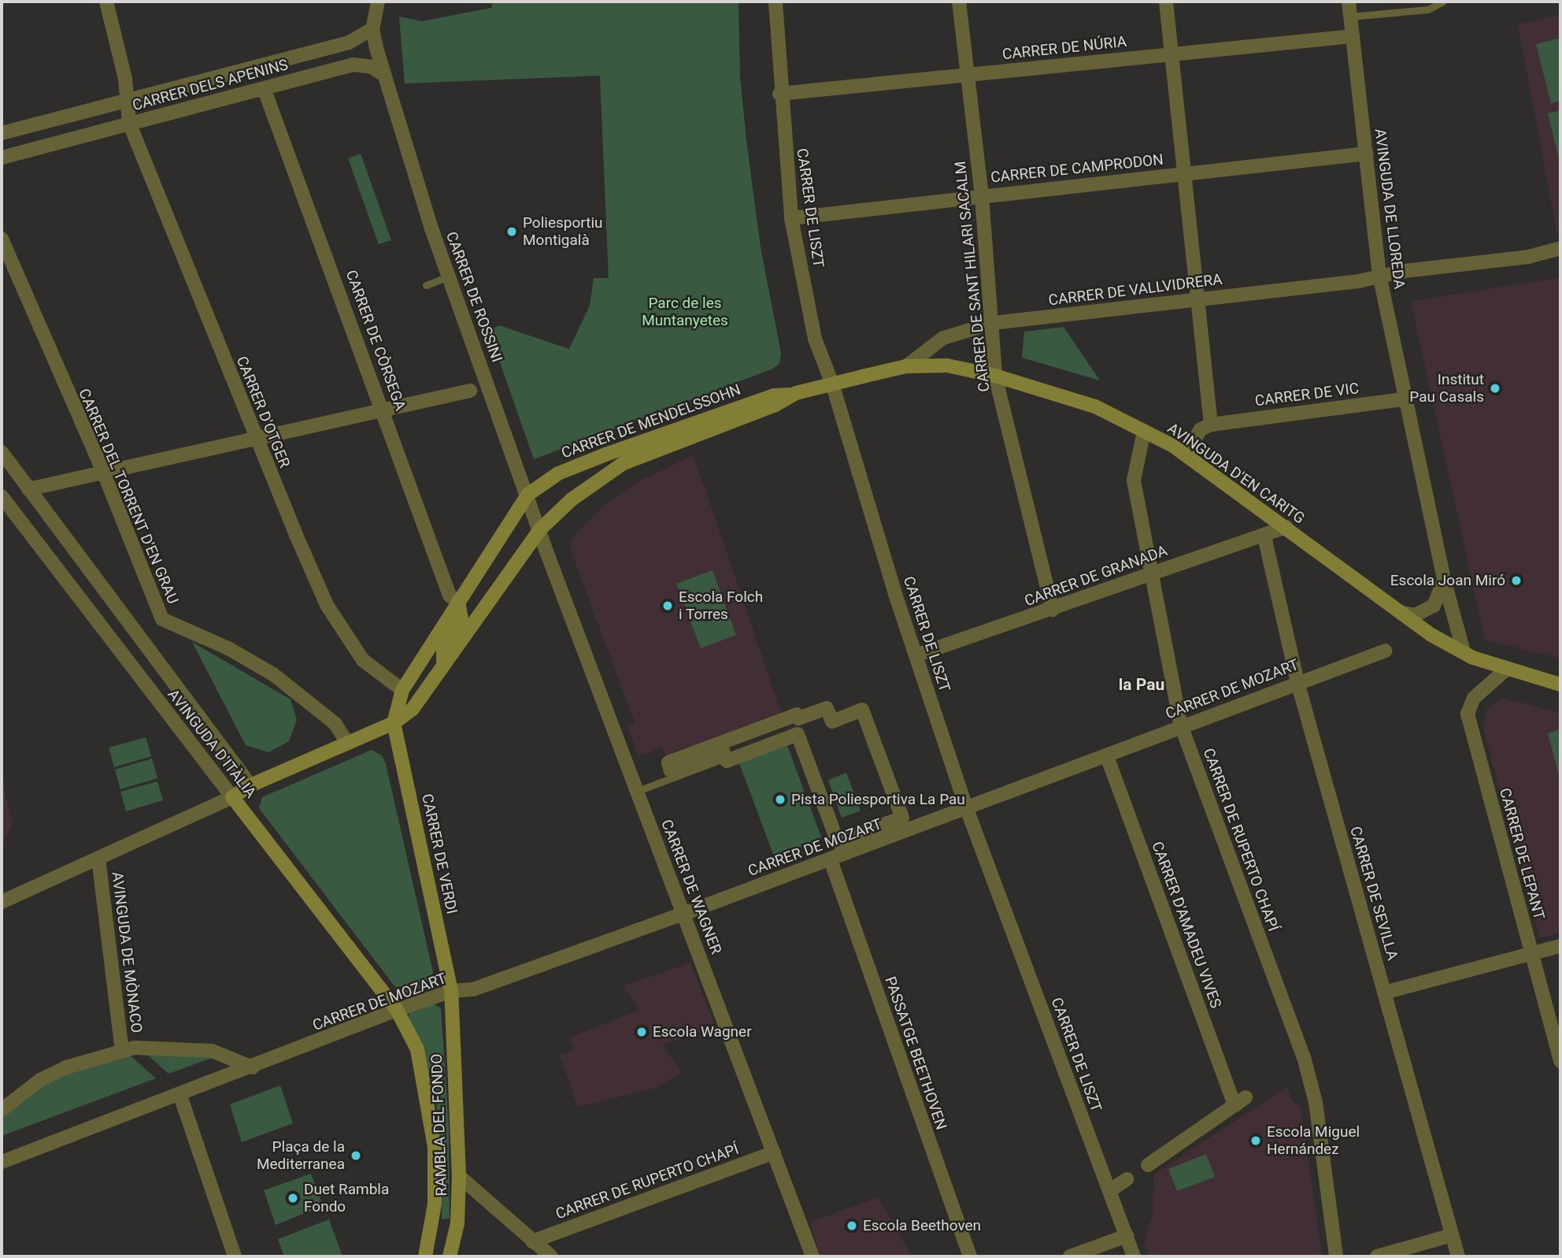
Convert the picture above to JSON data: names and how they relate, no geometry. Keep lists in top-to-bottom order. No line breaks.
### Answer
{"streets":{"street":["CARRER DE NÚRIA","CARRER DELS APENINS","CARRER DE CAMPRODON","CARRER DE LISZT","AVINGUDA DE LLOREDA","CARRER DE SANT HILARI SACALM","CARRER DE VALLVIDRERA","CARRER DE ROSSINI","CARRER DE CÒRSEGA","CARRER DE VIC","CARRER D'OTGER","CARRER DE MENDELSSOHN","AVINGUDA D'EN CARITG","CARRER DEL TORRENT D'EN GRAU","CARRER DE GRANADA","CARRER DE MOZART","AVINGUDA D'ITÀLIA","CARRER DE RUPERTO CHAPÍ","CARRER DE VERDI","CARRER DE LEPANT","CARRER DE WAGNER","CARRER DE SEVILLA","CARRER D'AMADEU VIVES","AVINGUDA DE MÒNACO","PASSATGE BEETHOVEN","RAMBLA DEL FONDO"]},"crossings":[["CARRER DE NÚRIA","CARRER DE LISZT"],["CARRER DE NÚRIA","AVINGUDA DE LLOREDA"],["CARRER DE NÚRIA","CARRER DE SANT HILARI SACALM"],["CARRER DELS APENINS","CARRER DE ROSSINI"],["CARRER DELS APENINS","CARRER DE CÒRSEGA"],["CARRER DELS APENINS","CARRER D'OTGER"],["CARRER DE CAMPRODON","CARRER DE LISZT"],["CARRER DE CAMPRODON","AVINGUDA DE LLOREDA"],["CARRER DE CAMPRODON","CARRER DE SANT HILARI SACALM"],["CARRER DE LISZT","CARRER DE MENDELSSOHN"],["CARRER DE LISZT","AVINGUDA D'EN CARITG"],["CARRER DE LISZT","CARRER DE GRANADA"],["CARRER DE LISZT","CARRER DE MOZART"],["AVINGUDA DE LLOREDA","CARRER DE VALLVIDRERA"],["AVINGUDA DE LLOREDA","CARRER DE VIC"],["AVINGUDA DE LLOREDA","AVINGUDA D'EN CARITG"],["CARRER DE SANT HILARI SACALM","CARRER DE VALLVIDRERA"],["CARRER DE SANT HILARI SACALM","AVINGUDA D'EN CARITG"],["CARRER DE SANT HILARI SACALM","CARRER DE GRANADA"],["CARRER DE VALLVIDRERA","AVINGUDA D'EN CARITG"],["CARRER DE ROSSINI","CARRER DE MENDELSSOHN"],["CARRER DE ROSSINI","CARRER DE WAGNER"],["CARRER DE ROSSINI","AVINGUDA DE MÒNACO"],["CARRER DE CÒRSEGA","AVINGUDA DE MÒNACO"],["CARRER D'OTGER","AVINGUDA DE MÒNACO"],["CARRER DE MENDELSSOHN","AVINGUDA D'EN CARITG"],["CARRER DE MENDELSSOHN","CARRER DE WAGNER"],["CARRER DE MENDELSSOHN","AVINGUDA DE MÒNACO"],["AVINGUDA D'EN CARITG","CARRER DE GRANADA"],["AVINGUDA D'EN CARITG","CARRER DE RUPERTO CHAPÍ"],["AVINGUDA D'EN CARITG","CARRER DE LEPANT"],["CARRER DEL TORRENT D'EN GRAU","AVINGUDA DE MÒNACO"],["CARRER DE GRANADA","CARRER DE RUPERTO CHAPÍ"],["CARRER DE GRANADA","CARRER DE SEVILLA"],["CARRER DE MOZART","AVINGUDA D'ITÀLIA"],["CARRER DE MOZART","CARRER DE RUPERTO CHAPÍ"],["CARRER DE MOZART","CARRER DE VERDI"],["CARRER DE MOZART","CARRER DE WAGNER"],["CARRER DE MOZART","CARRER DE SEVILLA"],["CARRER DE MOZART","CARRER D'AMADEU VIVES"],["CARRER DE MOZART","PASSATGE BEETHOVEN"],["CARRER DE MOZART","RAMBLA DEL FONDO"],["AVINGUDA D'ITÀLIA","AVINGUDA DE MÒNACO"],["AVINGUDA D'ITÀLIA","RAMBLA DEL FONDO"],["CARRER DE RUPERTO CHAPÍ","CARRER DE WAGNER"],["CARRER DE VERDI","AVINGUDA DE MÒNACO"],["CARRER DE VERDI","RAMBLA DEL FONDO"],["CARRER DE WAGNER","AVINGUDA DE MÒNACO"]],"districts":["la Pau"],"parks":["Parc de les Muntanyetes"],"places":["Poliesportiu Montigalà","Institut Pau Casals","Escola Joan Miró","Escola Folch i Torres","Pista Poliesportiva La Pau","Escola Wagner","Escola Miguel Hernández","Plaça de la Mediterranea","Duet Rambla Fondo","Escola Beethoven"]}
